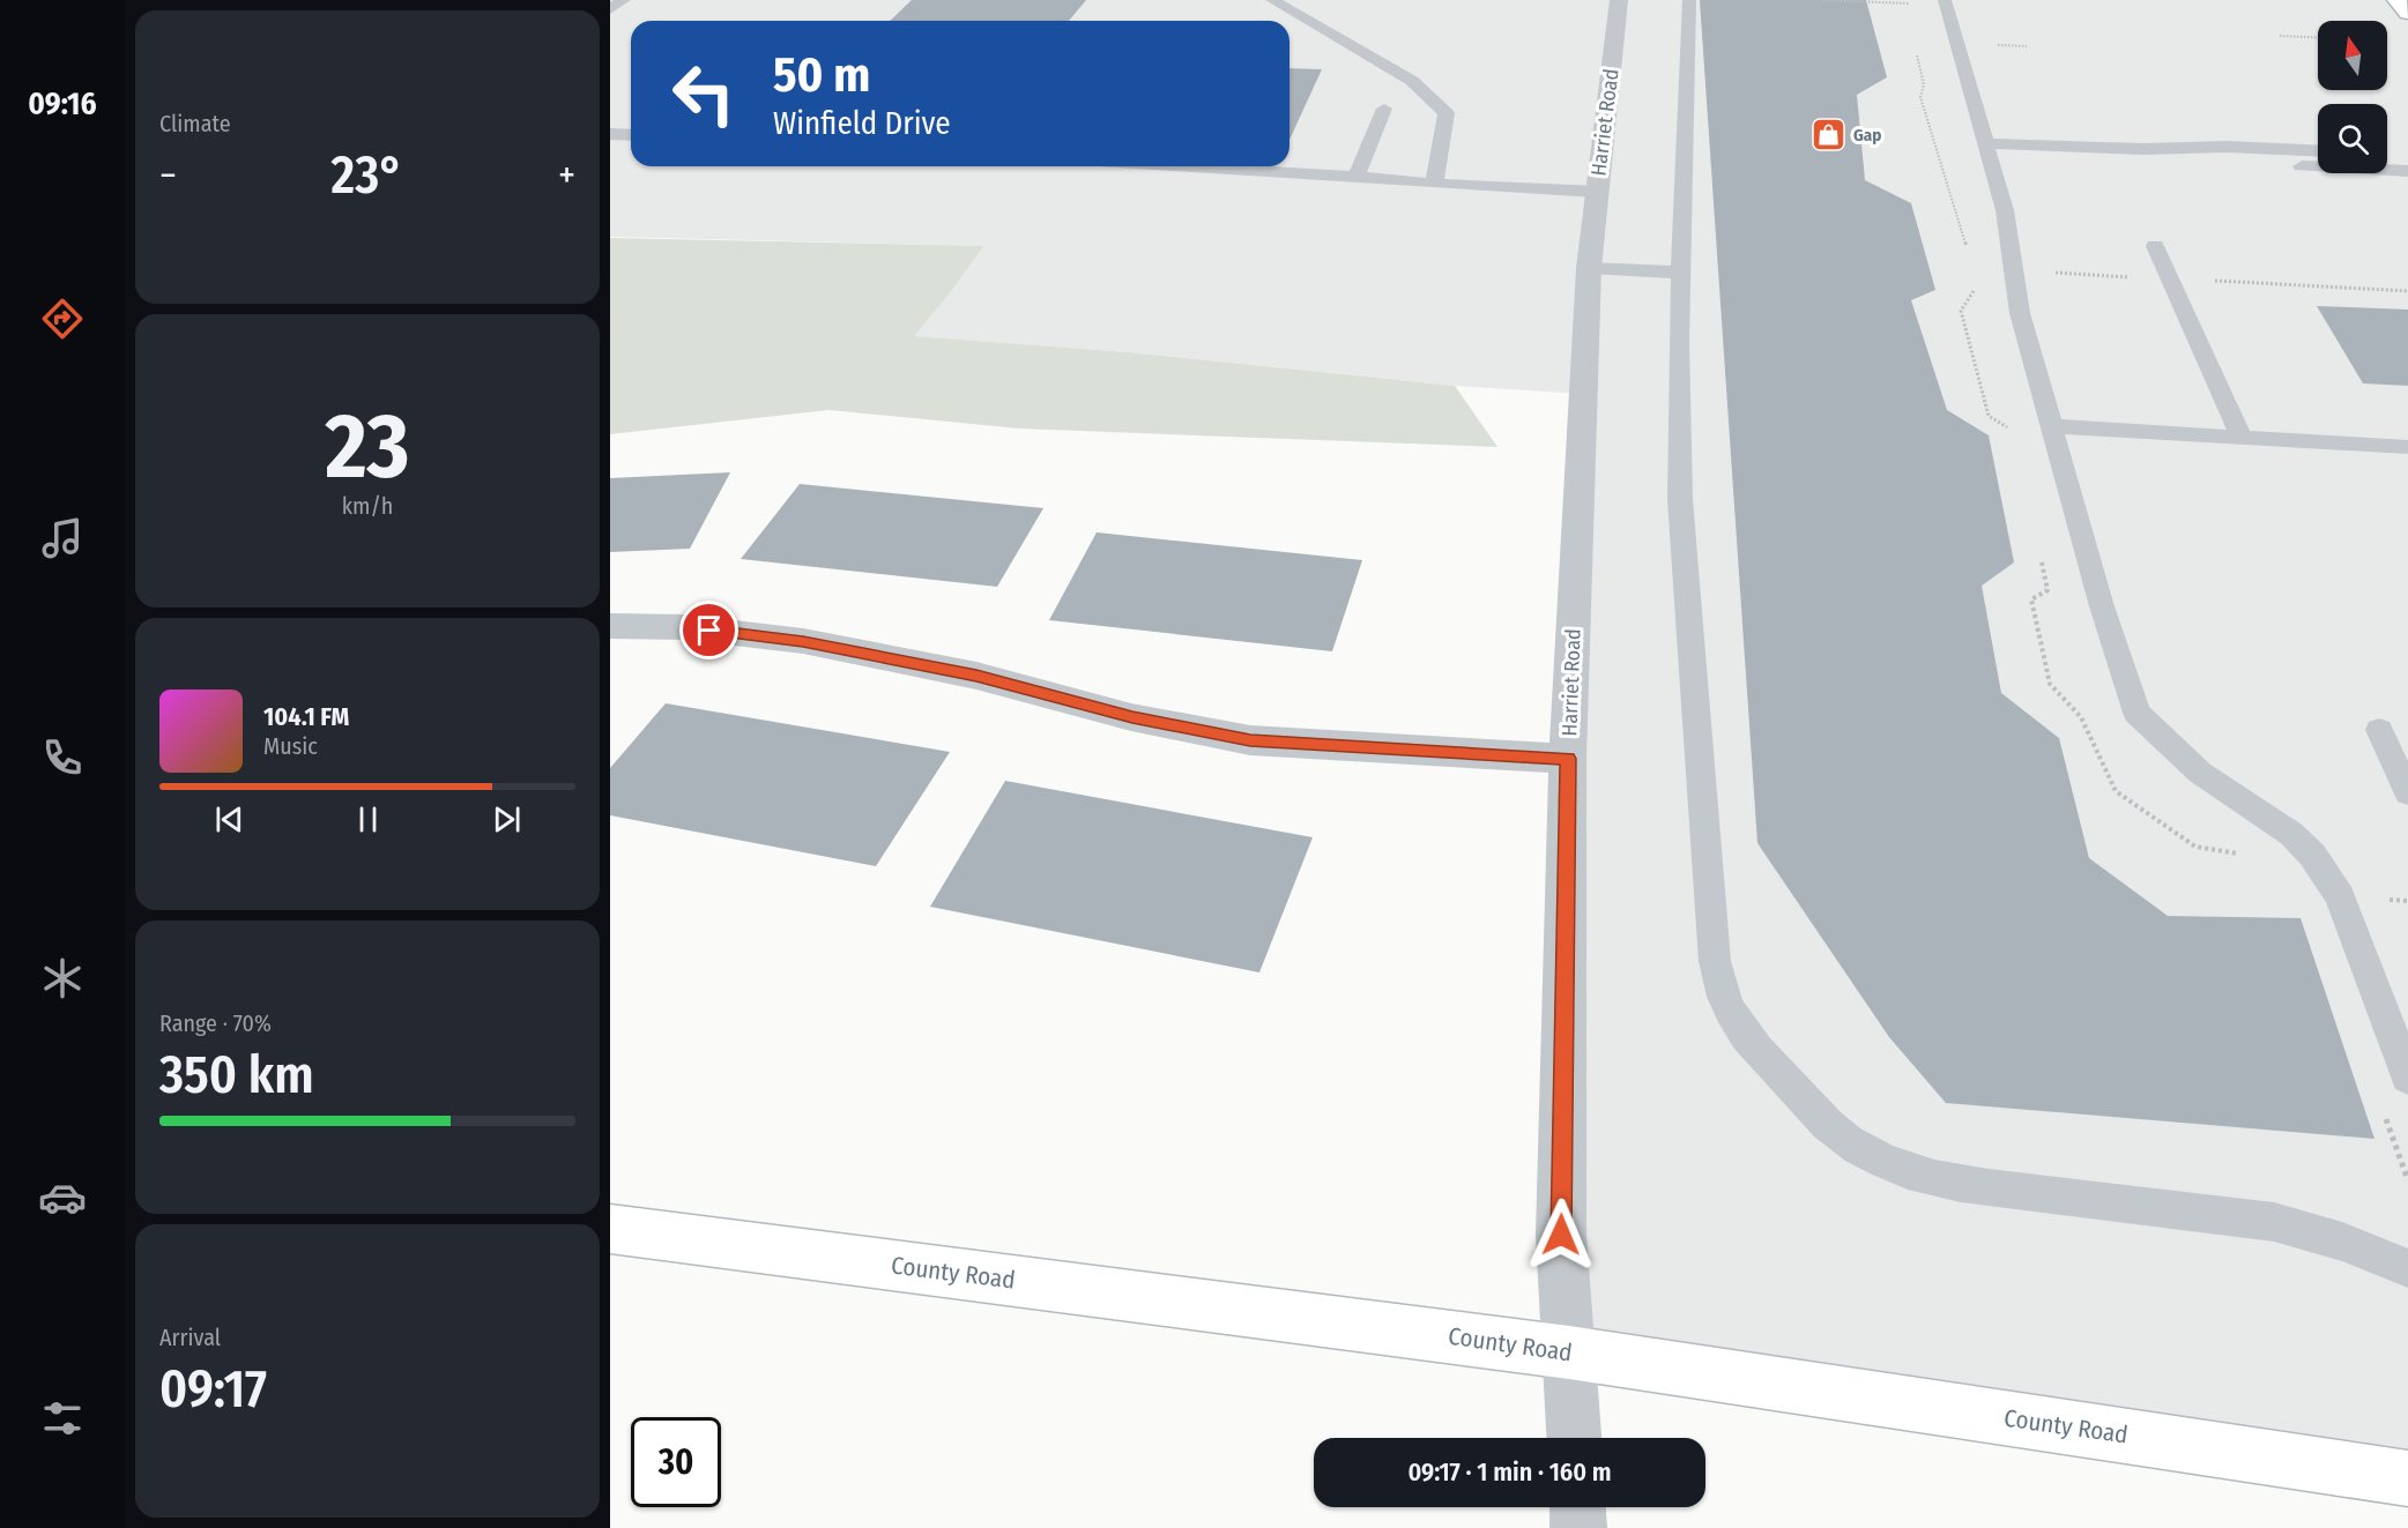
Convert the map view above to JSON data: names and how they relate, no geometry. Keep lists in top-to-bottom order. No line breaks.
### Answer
{"streets":{"main road":["County Road"],"street":["Harriet Road"]},"crossings":[["Harriet Road","County Road"]],"places":{"shop":["Gap"]},"north":"top","page":{"tabs":"09:16","tile":["Climate",["23","km/h"],["Range · 70%","350 km"],["Arrival","09:17"]],"turn":["50 m","Winfield Drive"],"heat":["−","23°","+"],"song":["104.1 FM","Music"],"limit":"30","trip":"09:17 · 1 min · 160 m"}}
